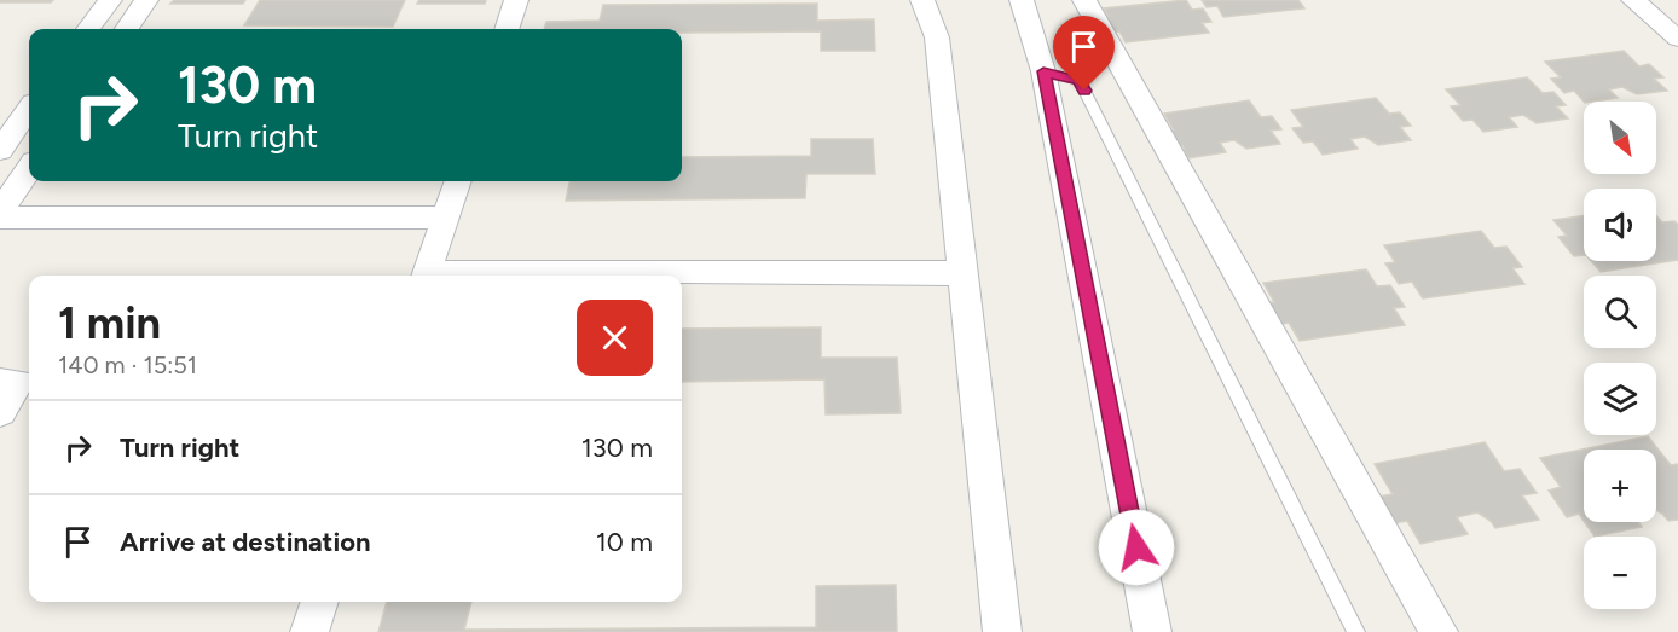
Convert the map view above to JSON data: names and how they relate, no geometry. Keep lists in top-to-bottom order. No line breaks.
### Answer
{"north":"bottom right","page":{"turn":["130 m","Turn right"],"map_buttons":["+","−"],"heading":["1 min","140 m · 15:51"],"list":[{"name":"Turn right","value":"130 m"},{"name":"Arrive at destination","value":"10 m"}]}}
